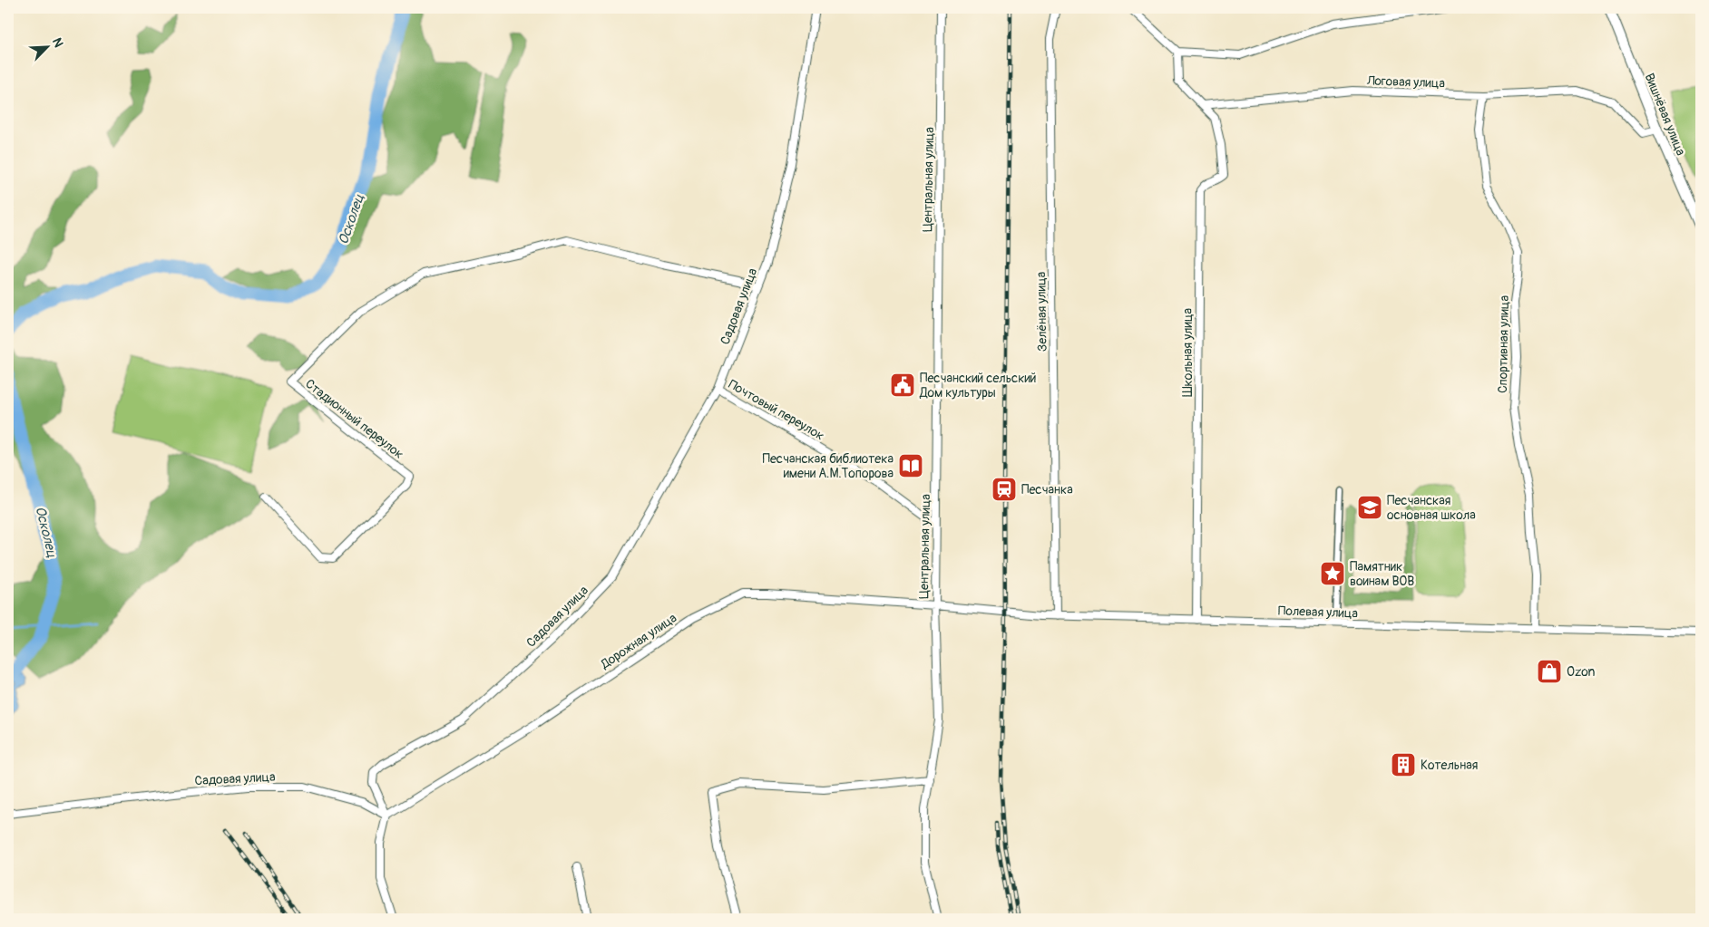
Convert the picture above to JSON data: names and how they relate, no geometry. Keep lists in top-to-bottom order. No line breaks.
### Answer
{"streets":{"street":["Логовая улица","Вишнёвая улица","Центральная улица","Садовая улица","Зелёная улица","Спортивная улица","Школьная улица","Почтовый переулок","Стадионный переулок","Полевая улица","Дорожная улица"]},"crossings":[["Логовая улица","Вишнёвая улица"],["Логовая улица","Спортивная улица"],["Логовая улица","Школьная улица"],["Центральная улица","Почтовый переулок"],["Центральная улица","Полевая улица"],["Центральная улица","Дорожная улица"],["Садовая улица","Почтовый переулок"],["Садовая улица","Стадионный переулок"],["Садовая улица","Дорожная улица"],["Зелёная улица","Полевая улица"],["Спортивная улица","Полевая улица"],["Школьная улица","Полевая улица"],["Полевая улица","Дорожная улица"]],"water":["Осколец"],"places":{"public building":["Песчанский сельский Дом культуры"],"library":["Песчанская библиотека имени А.М.Топорова"],"station":["Песчанка"],"school or university":["Песчанская основная школа"],"place":["Памятник воинам ВОВ"],"shop":["Ozon"],"building":["Котельная"]},"north":"top right"}
